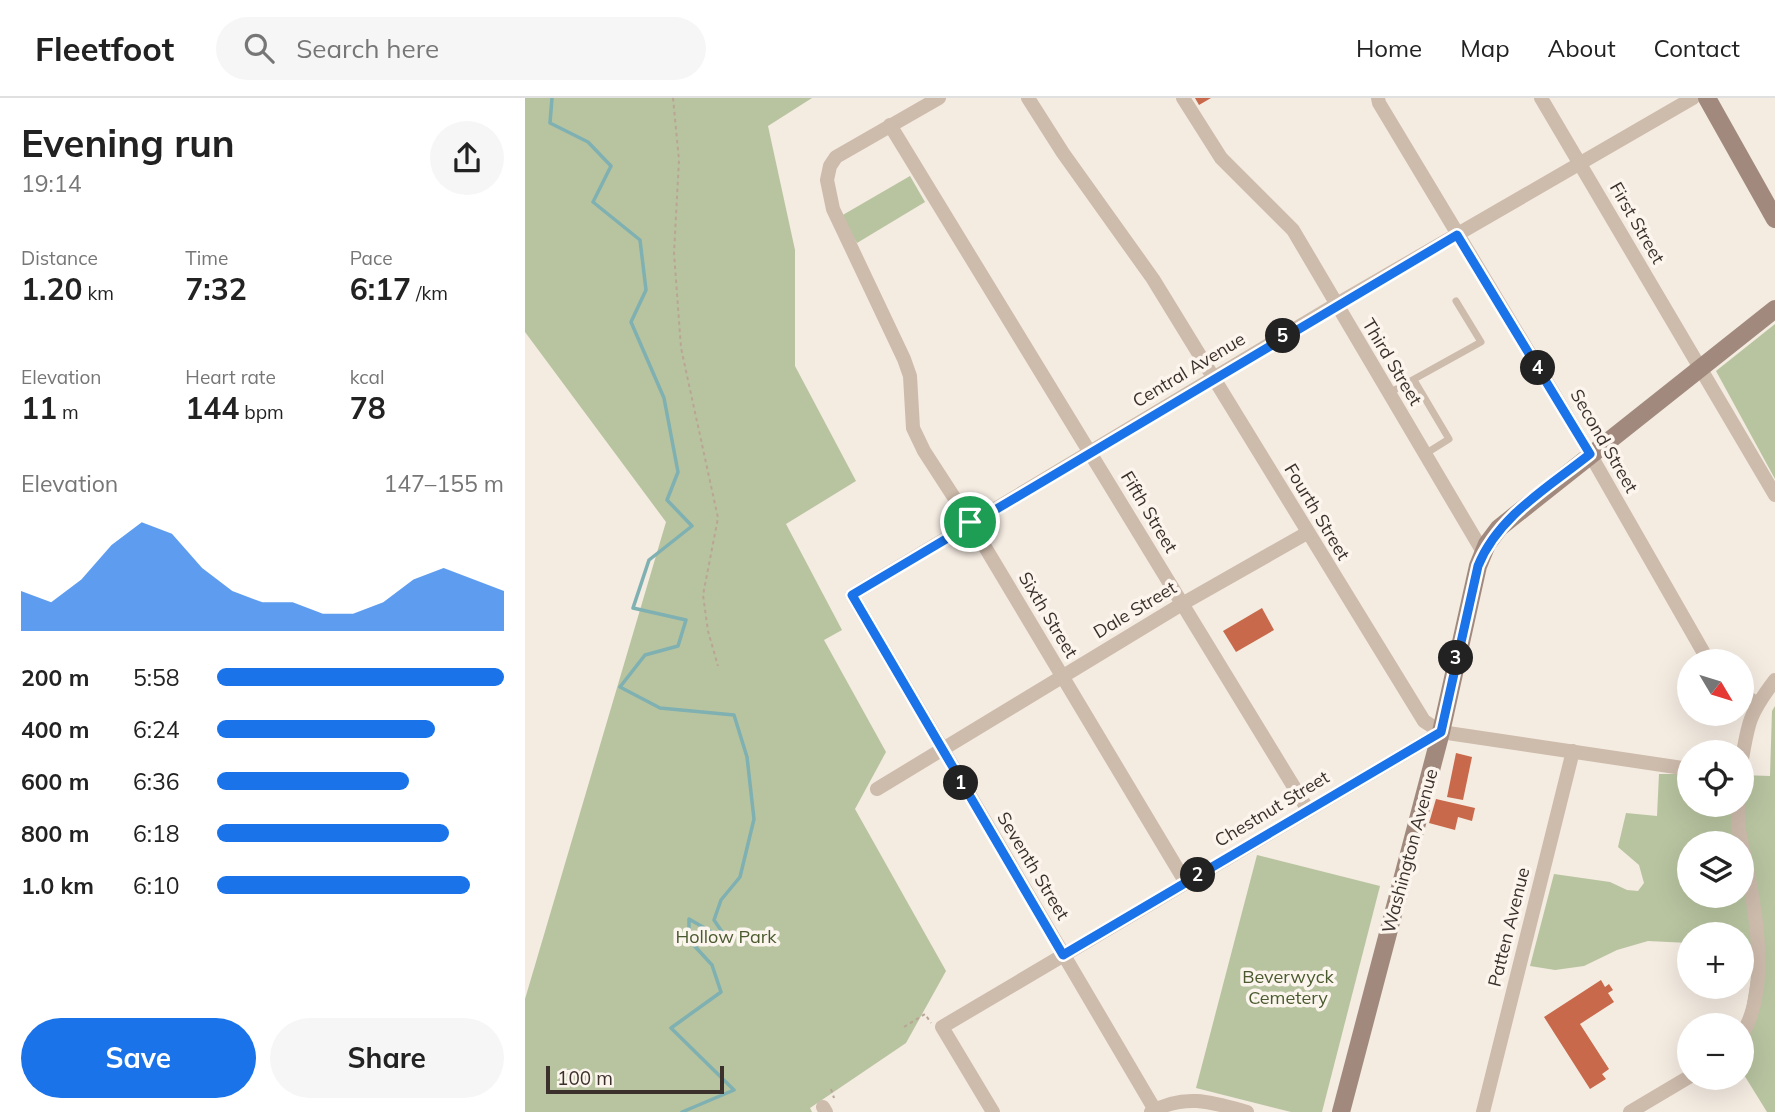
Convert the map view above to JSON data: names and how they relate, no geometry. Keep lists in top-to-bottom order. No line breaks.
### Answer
{"streets":{"street":["First Street","Third Street","Central Avenue","Second Street","Fifth Street","Fourth Street","Dale Street","Sixth Street","Chestnut Street","Washington Avenue","Seventh Street","Patten Avenue"]},"crossings":[["First Street","Central Avenue"],["First Street","Washington Avenue"],["Third Street","Central Avenue"],["Third Street","Washington Avenue"],["Central Avenue","Second Street"],["Central Avenue","Fifth Street"],["Central Avenue","Fourth Street"],["Central Avenue","Sixth Street"],["Central Avenue","Seventh Street"],["Second Street","Washington Avenue"],["Fifth Street","Dale Street"],["Fifth Street","Sixth Street"],["Fifth Street","Chestnut Street"],["Fourth Street","Dale Street"],["Fourth Street","Chestnut Street"],["Fourth Street","Washington Avenue"],["Dale Street","Sixth Street"],["Dale Street","Seventh Street"],["Sixth Street","Chestnut Street"],["Chestnut Street","Washington Avenue"],["Chestnut Street","Seventh Street"]],"parks":["Hollow Park","Beverwyck Cemetery"],"scale_bar":"100 m","north":"bottom right","page":{"header":"Fleetfoot","search":"Search here","nav":["Home","Map","About","Contact"],"heading":["Evening run","19:14"],"stats":[["Distance","1.20 km"],["Time","7:32"],["Pace","6:17 /km"],["Elevation","11 m"],["Heart rate","144 bpm"],["kcal","78"]],"pins":["5","4","3","1","2"],"chart":["Elevation","147–155 m"],"map_buttons":["+","−"],"list":[{"name":"200 m","note":"5:58"},{"name":"400 m","note":"6:24"},{"name":"600 m","note":"6:36"},{"name":"800 m","note":"6:18"},{"name":"1.0 km","note":"6:10"}],"buttons":["Save","Share"],"scale":"100 m"}}
